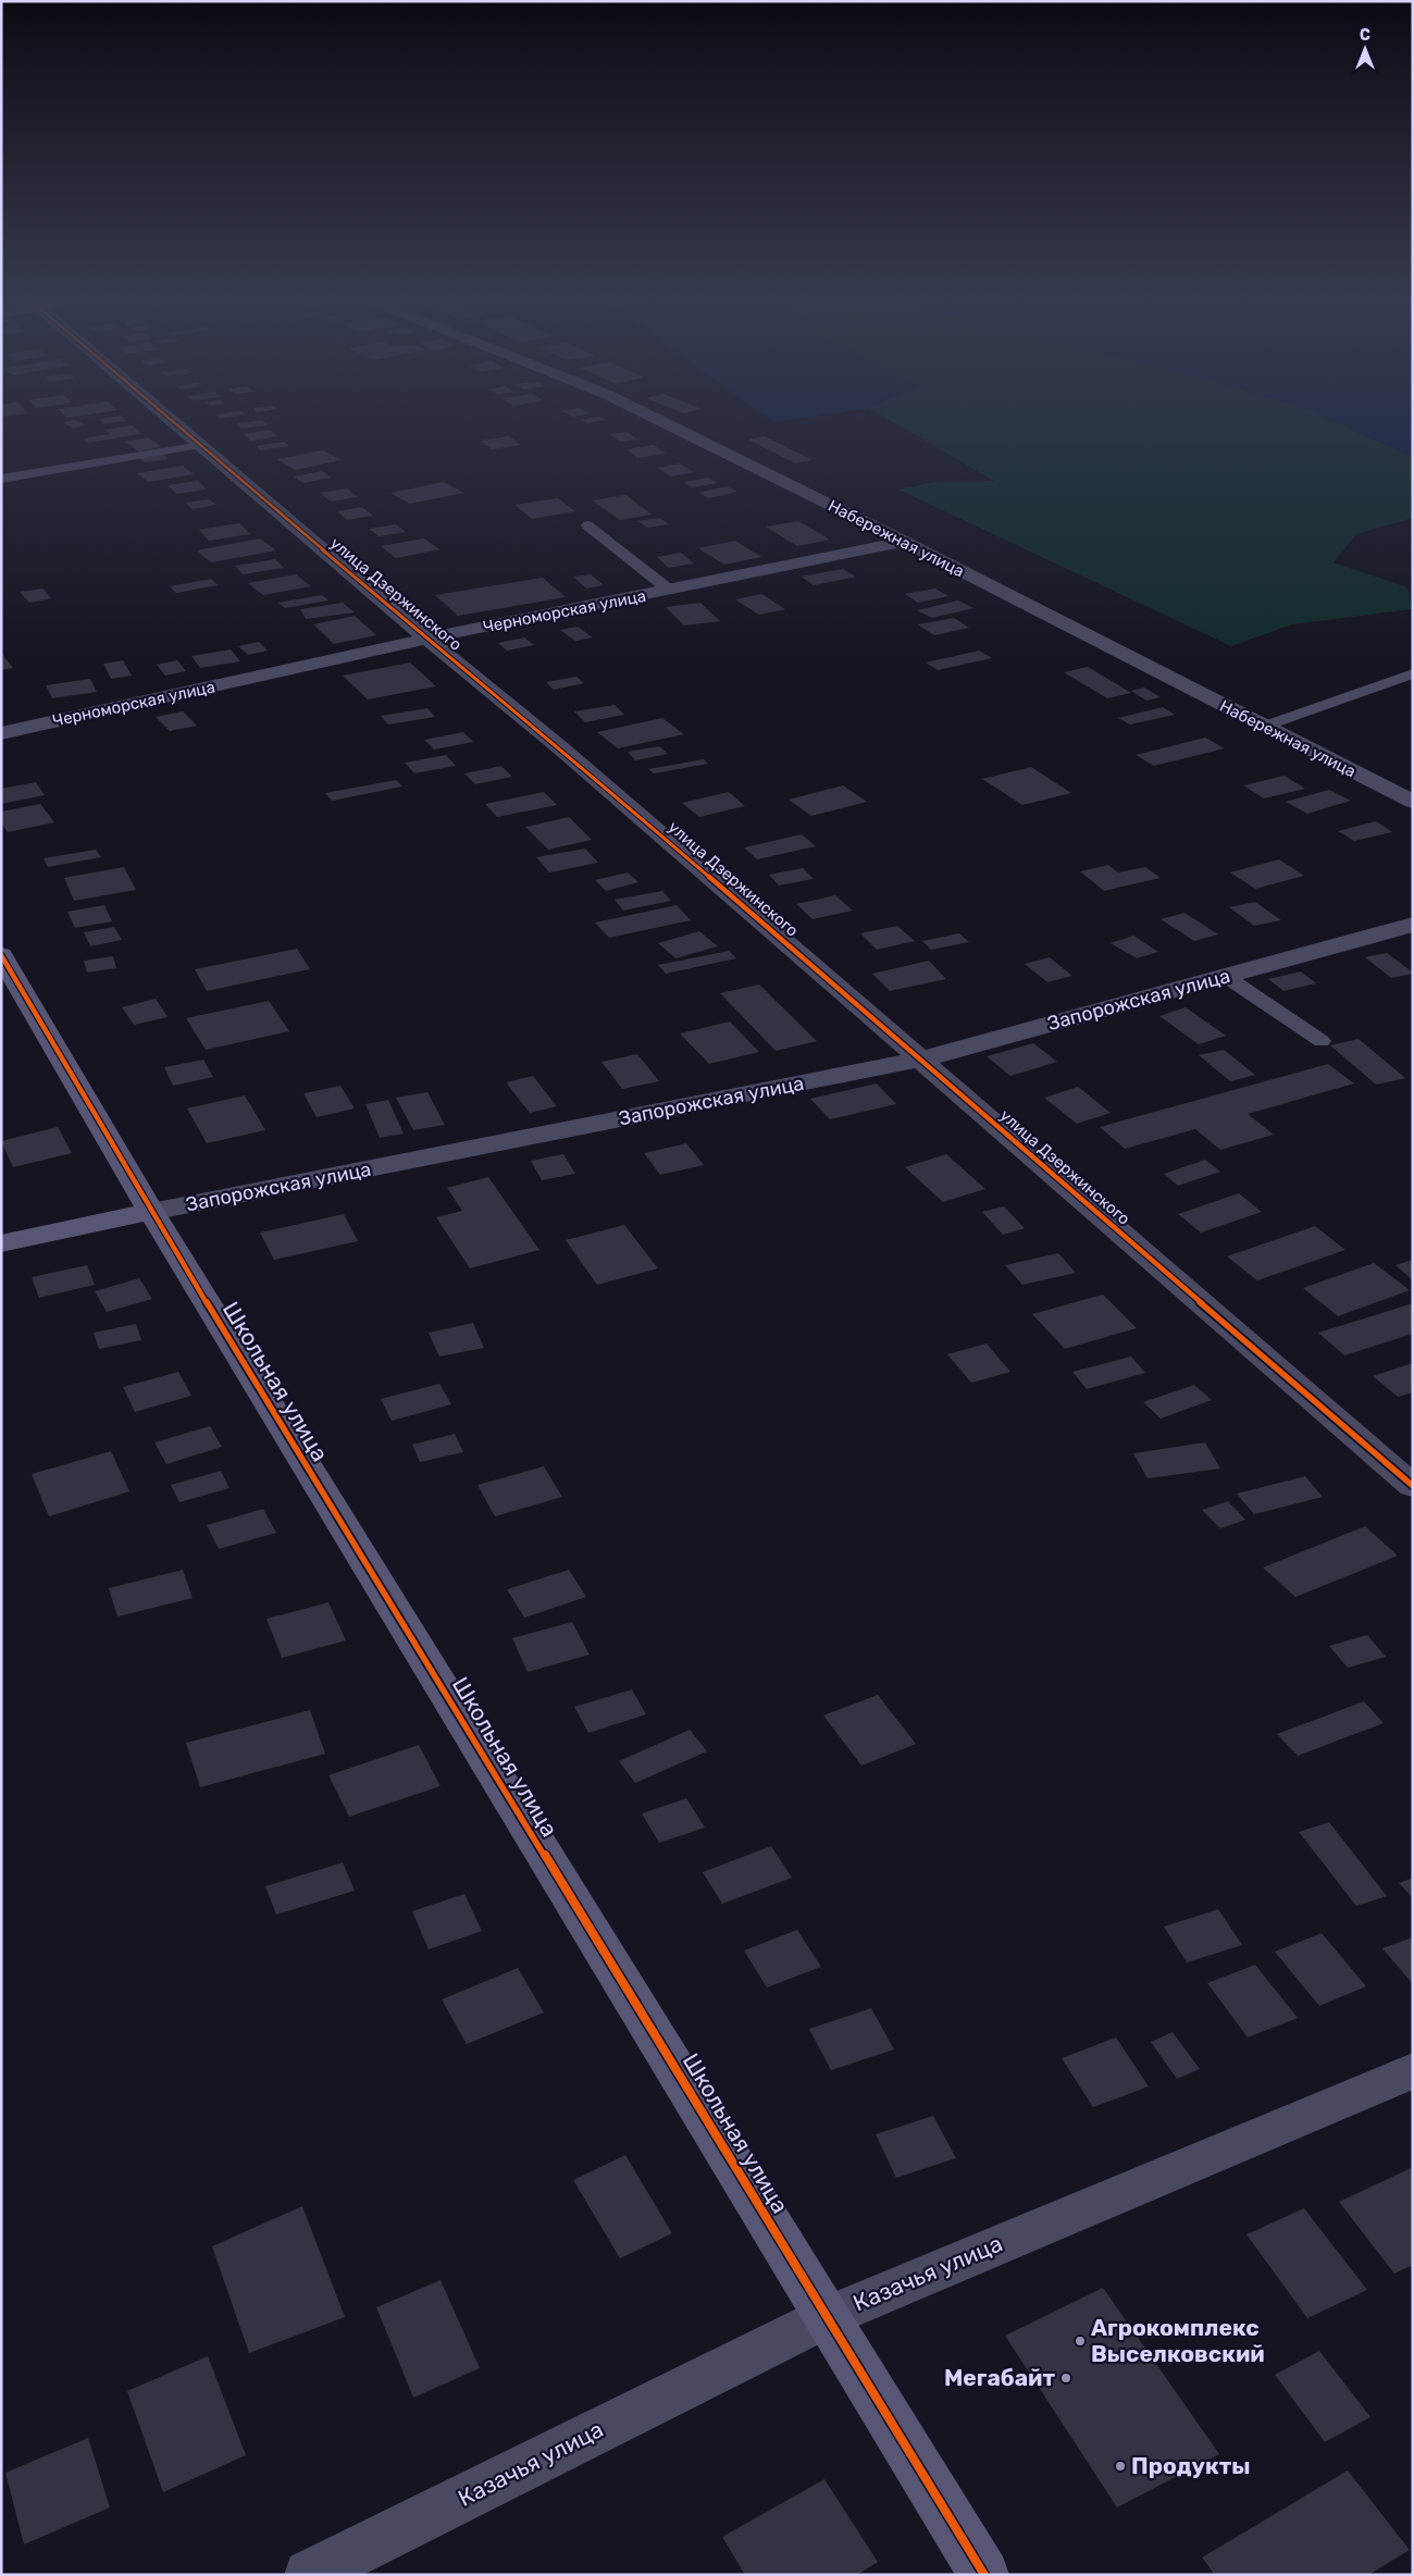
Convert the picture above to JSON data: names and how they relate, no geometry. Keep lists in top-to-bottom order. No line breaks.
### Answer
{"streets":{"street":["Набережная улица","улица Дзержинского","Черноморская улица","Запорожская улица","Школьная улица","Казачья улица"]},"crossings":[["Набережная улица","Черноморская улица"],["улица Дзержинского","Черноморская улица"],["улица Дзержинского","Запорожская улица"],["Запорожская улица","Школьная улица"],["Школьная улица","Казачья улица"]],"places":["Агрокомплекс Выселковский","Мегабайт","Продукты"],"north":"top"}
